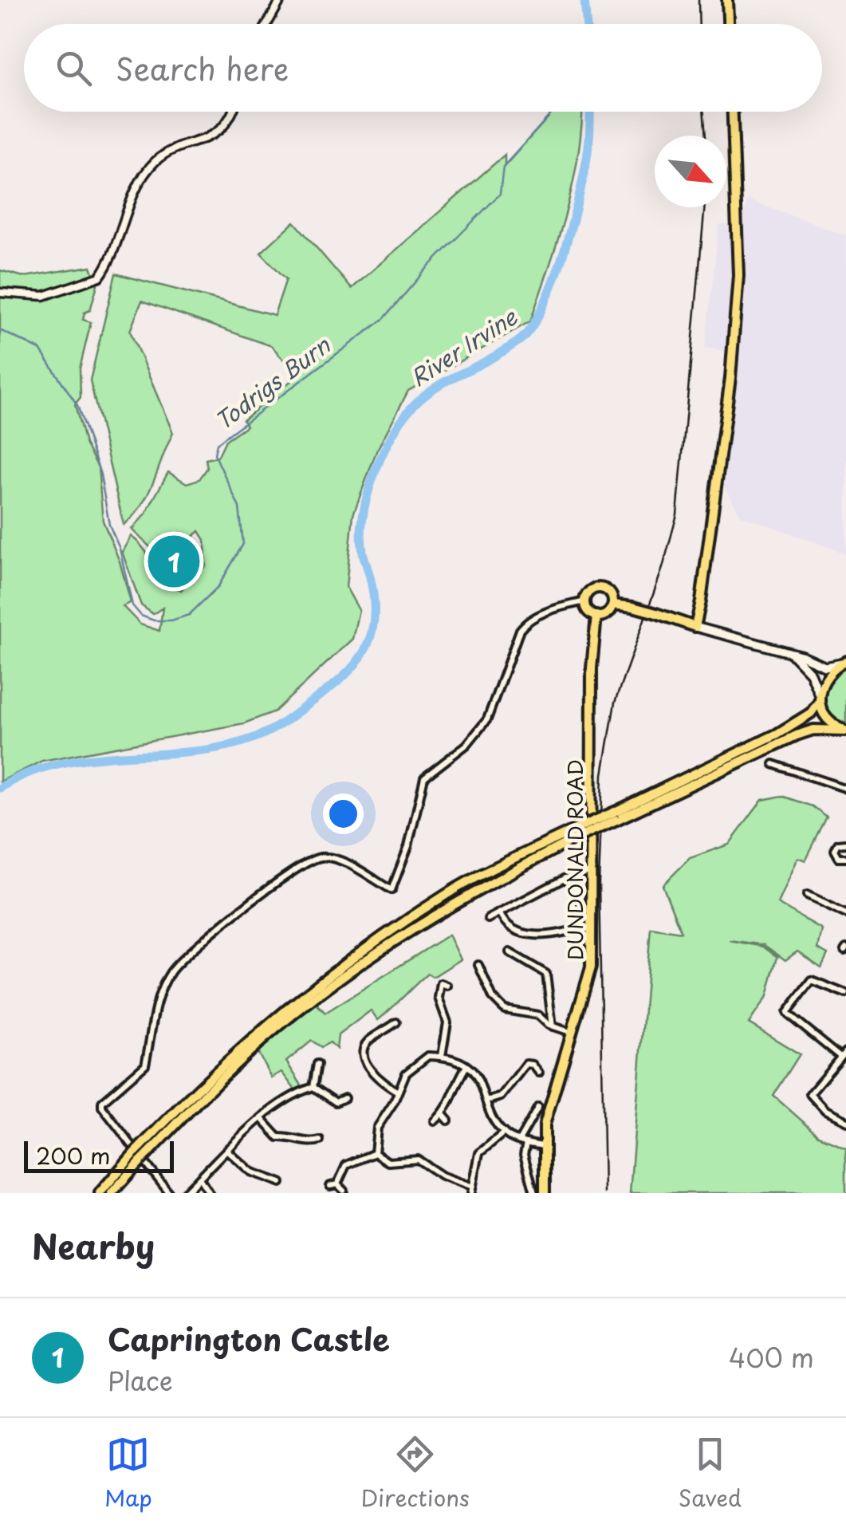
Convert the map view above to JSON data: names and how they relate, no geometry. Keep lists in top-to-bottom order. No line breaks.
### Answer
{"streets":{"main road":["DUNDONALD ROAD"]},"water":["River Irvine","Todrigs Burn"],"scale_bar":"200 m","north":"bottom right","page":{"search":"Search here","pins":"1","scale":"200 m","heading":"Nearby","list":[{"mark":"1","name":"Caprington Castle","note":"Place","value":"400 m"}],"nav":["Map","Directions","Saved"]}}
